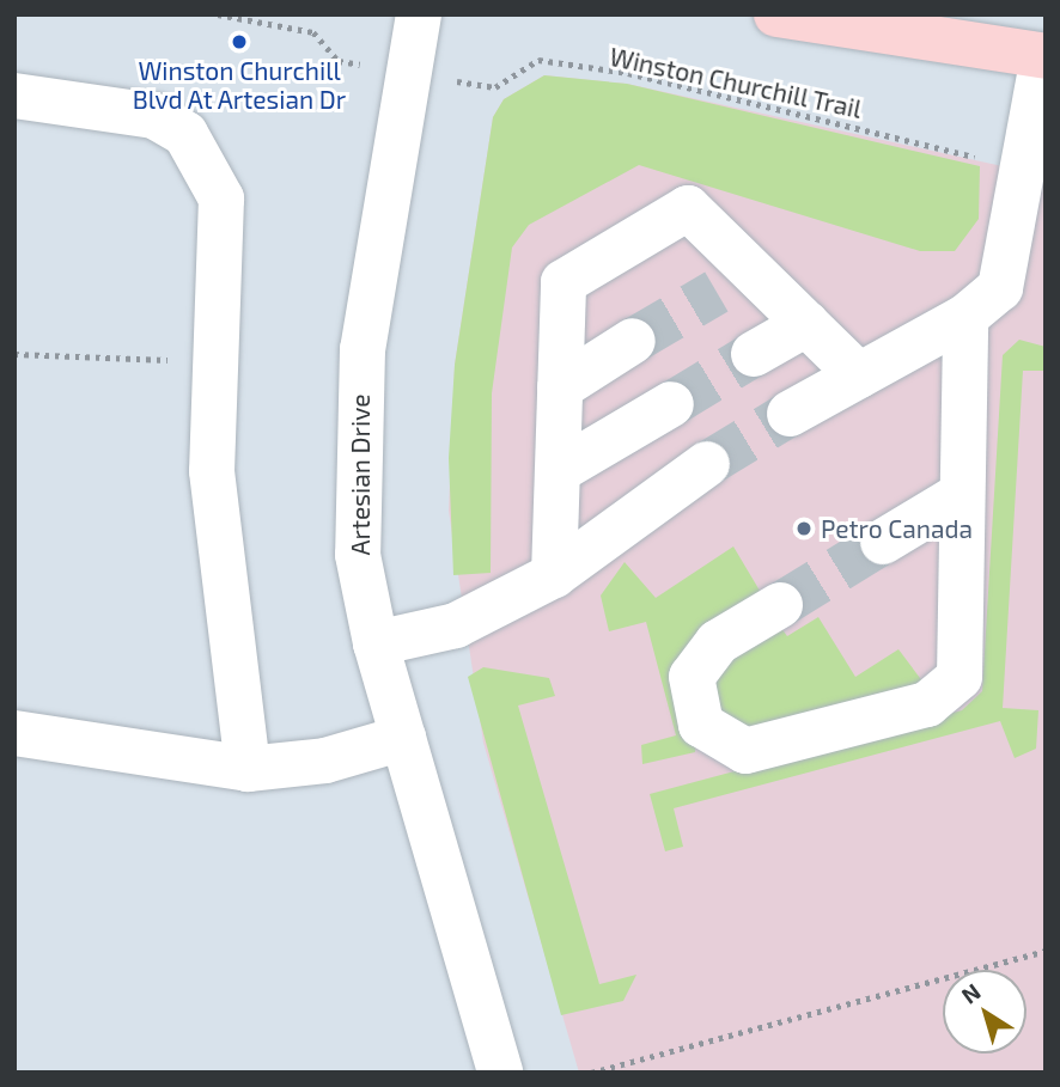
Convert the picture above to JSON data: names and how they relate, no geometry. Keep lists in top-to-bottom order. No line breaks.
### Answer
{"streets":{"street":["Artesian Drive"],"path":["Winston Churchill Trail"]},"places":["Winston Churchill Blvd At Artesian Dr","Petro Canada"],"north":"top left"}
